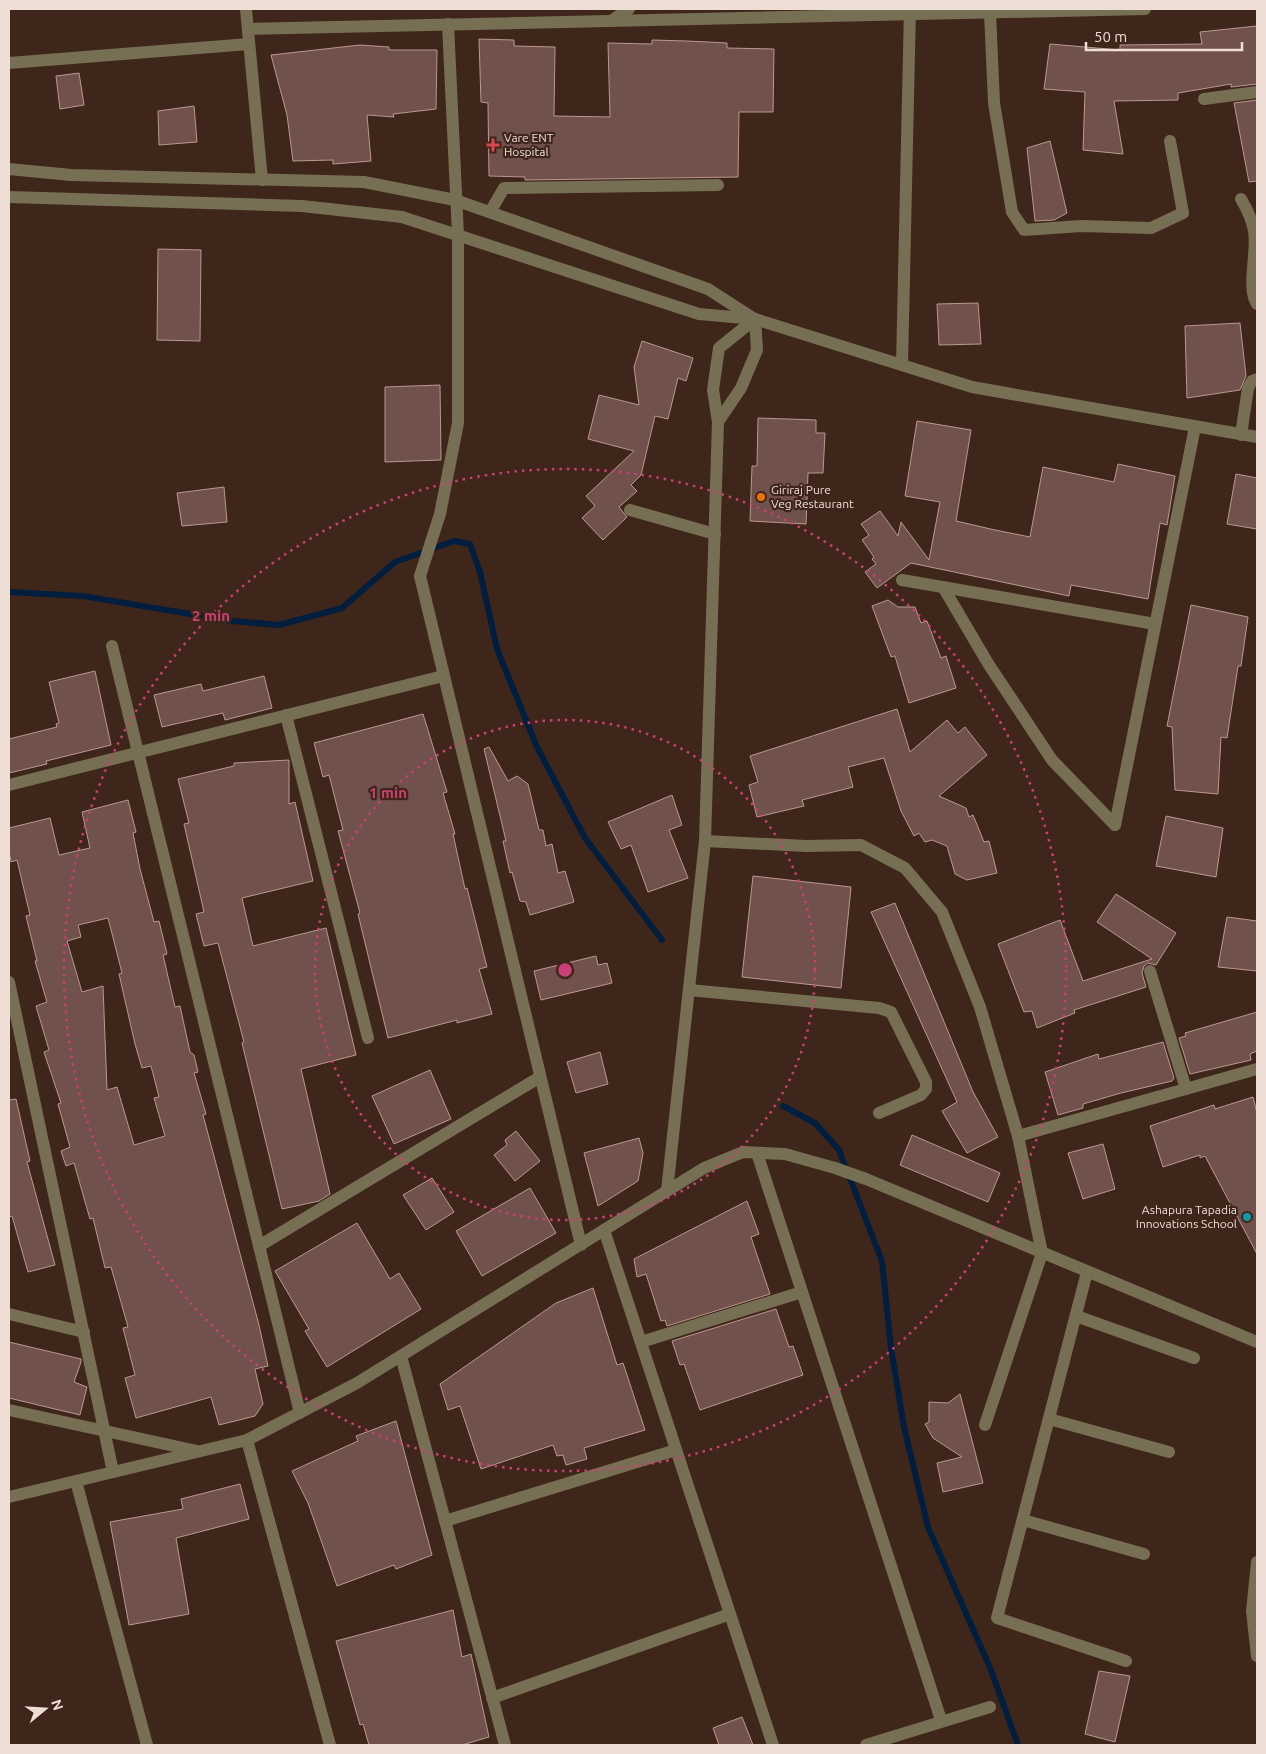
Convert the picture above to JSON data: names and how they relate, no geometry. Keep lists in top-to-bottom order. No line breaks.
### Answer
{"places":{"health":["Vare ENT Hospital"],"other":["Giriraj Pure Veg Restaurant","Ashapura Tapadia Innovations School"]},"scale_bar":"50 m","north":"right","rings":["2 min","1 min"]}
